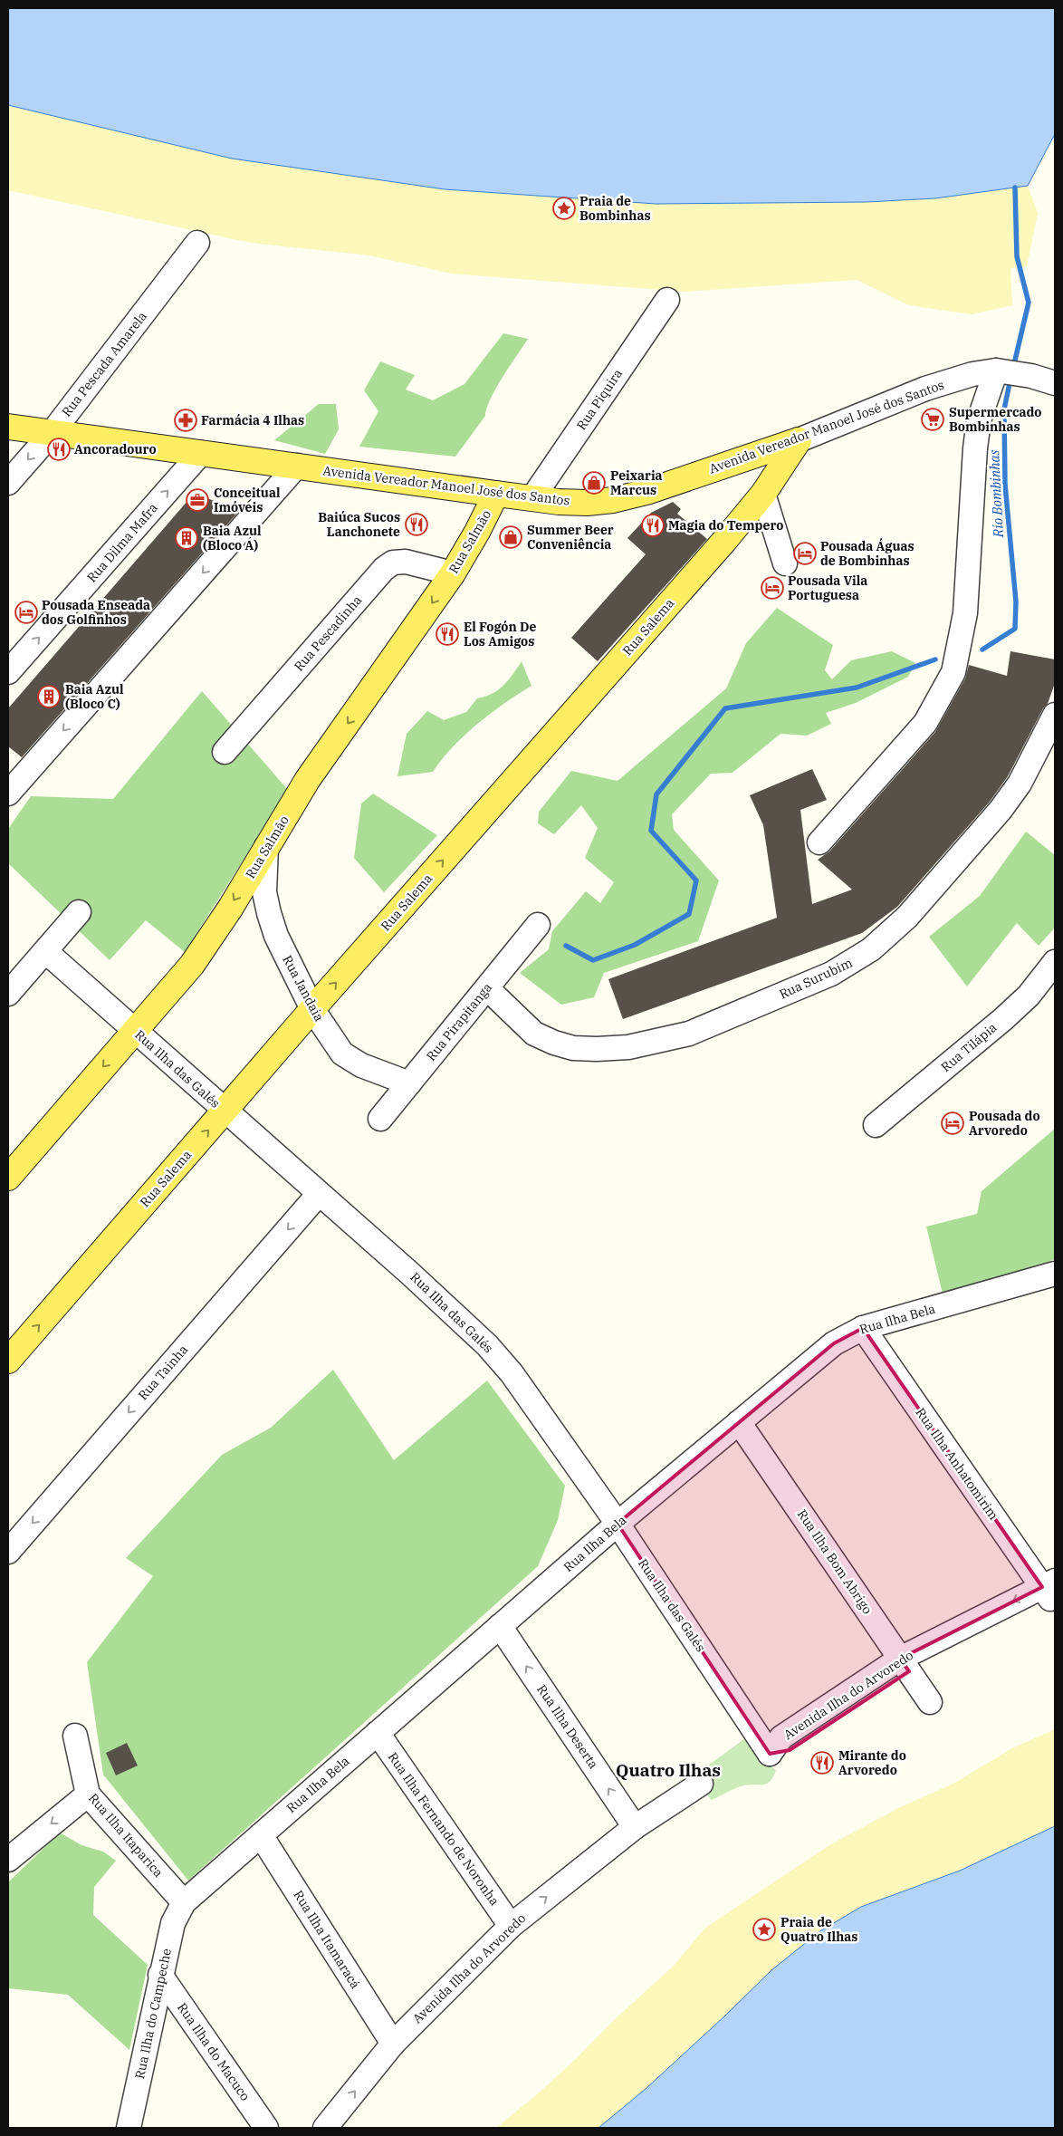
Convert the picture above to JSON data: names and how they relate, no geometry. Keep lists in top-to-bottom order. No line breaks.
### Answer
{"streets":{"main road":["Avenida Vereador Manoel José dos Santos","Rua Salmão","Rua Salema"],"street":["Rua Pescada Amarela","Rua Piquira","Rua Dilma Mafra","Rua Pescadinha","Rua Surubim","Rua Jandaia","Rua Pirapitanga","Rua Tilápia","Rua Ilha das Galés","Rua Ilha Bela","Rua Tainha","Rua Ilha Anhatomirim","Rua Ilha Bom Abrigo","Avenida Ilha do Arvoredo","Rua Ilha Deserta","Rua Ilha Fernando de Noronha","Rua Ilha Itaparica","Rua Ilha Itamaracá","Rua Ilha do Campeche","Rua Ilha do Macuco"]},"crossings":[["Rua Pescada Amarela","Avenida Vereador Manoel José dos Santos"],["Rua Piquira","Avenida Vereador Manoel José dos Santos"],["Avenida Vereador Manoel José dos Santos","Rua Salmão"],["Avenida Vereador Manoel José dos Santos","Rua Dilma Mafra"],["Avenida Vereador Manoel José dos Santos","Rua Salema"],["Rua Salmão","Rua Pescadinha"],["Rua Salmão","Rua Jandaia"],["Rua Salmão","Rua Ilha das Galés"],["Rua Salema","Rua Jandaia"],["Rua Salema","Rua Ilha das Galés"],["Rua Surubim","Rua Pirapitanga"],["Rua Jandaia","Rua Pirapitanga"],["Rua Ilha das Galés","Rua Ilha Bela"],["Rua Ilha das Galés","Rua Tainha"],["Rua Ilha das Galés","Avenida Ilha do Arvoredo"],["Rua Ilha Bela","Rua Ilha Anhatomirim"],["Rua Ilha Bela","Rua Ilha Bom Abrigo"],["Rua Ilha Bela","Rua Ilha Deserta"],["Rua Ilha Bela","Rua Ilha Fernando de Noronha"],["Rua Ilha Bela","Rua Ilha Itaparica"],["Rua Ilha Bela","Rua Ilha Itamaracá"],["Rua Ilha Bela","Rua Ilha do Campeche"],["Rua Ilha Anhatomirim","Avenida Ilha do Arvoredo"],["Rua Ilha Bom Abrigo","Avenida Ilha do Arvoredo"],["Avenida Ilha do Arvoredo","Rua Ilha Deserta"],["Avenida Ilha do Arvoredo","Rua Ilha Fernando de Noronha"],["Avenida Ilha do Arvoredo","Rua Ilha Itamaracá"],["Rua Ilha Itaparica","Rua Ilha do Campeche"],["Rua Ilha do Campeche","Rua Ilha do Macuco"]],"one_way":["Rua Salmão","Rua Salema","Rua Tainha","Rua Ilha Deserta"],"districts":["Quatro Ilhas"],"water":["Rio Bombinhas"],"places":{"place":["Praia de Bombinhas","Praia de Quatro Ilhas"],"supermarket":["Supermercado Bombinhas"],"pharmacy":["Farmácia 4 Ilhas"],"restaurant":["Ancoradouro","Baiúca Sucos Lanchonete","Magia do Tempero","El Fogón De Los Amigos","Mirante do Arvoredo"],"shop":["Peixaria Marcus","Summer Beer Conveniência"],"office":["Conceitual Imóveis"],"building":["Baia Azul (Bloco A)","Baia Azul (Bloco C)"],"hotel":["Pousada Águas de Bombinhas","Pousada Vila Portuguesa","Pousada Enseada dos Golfinhos","Pousada do Arvoredo"]}}
